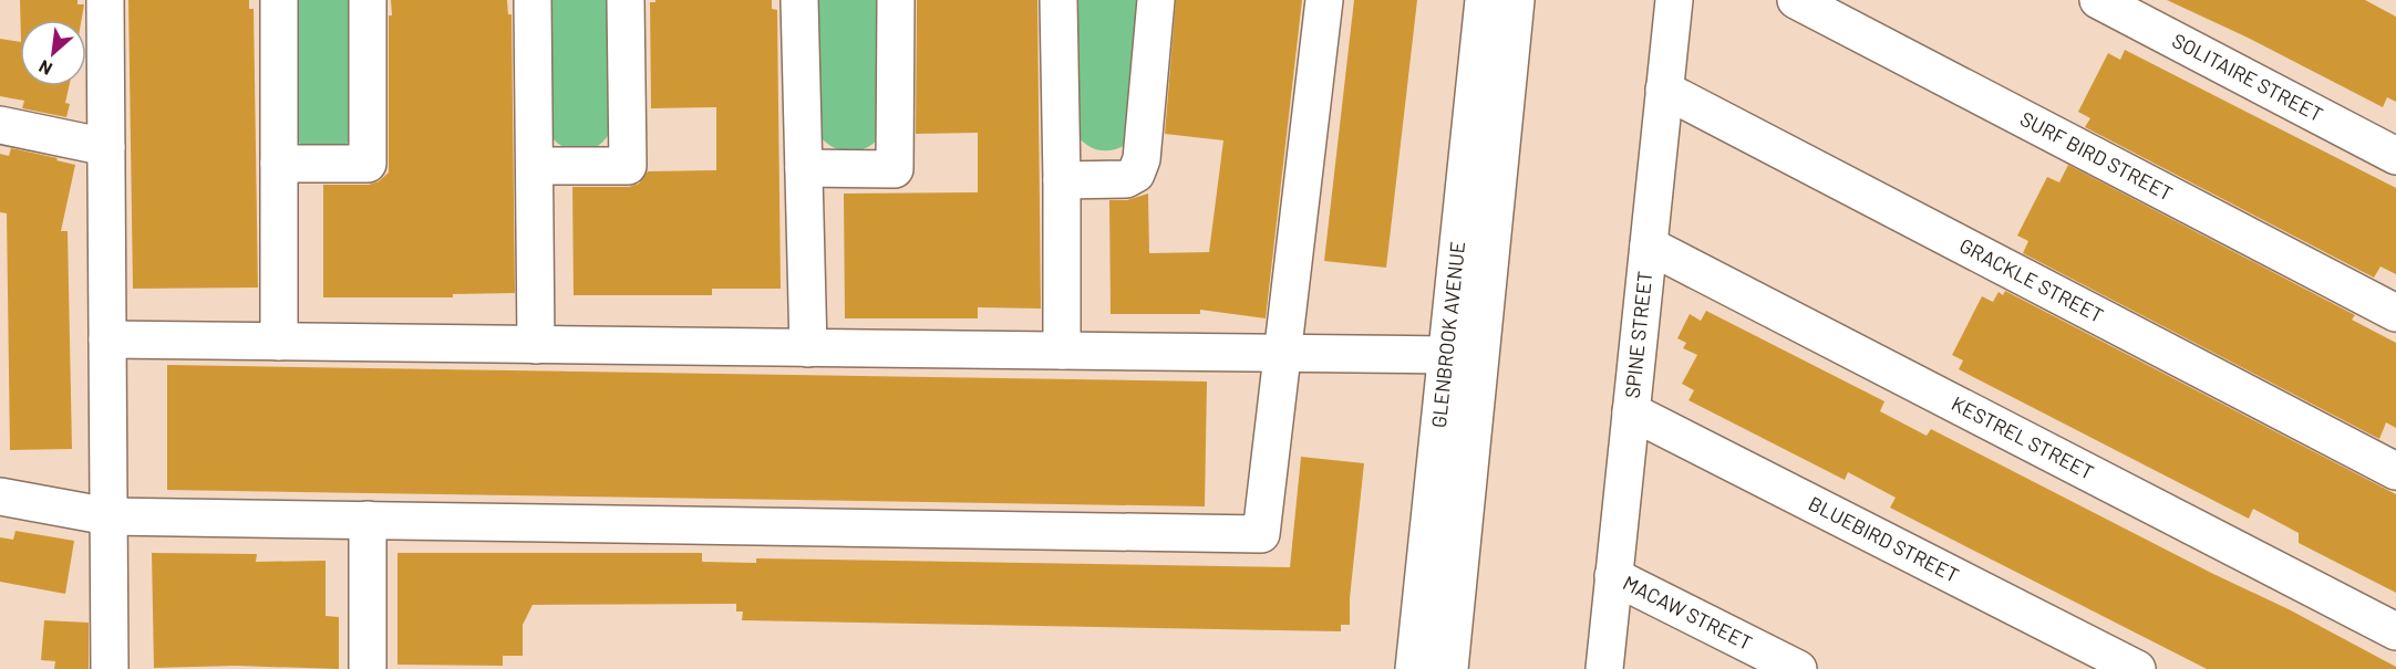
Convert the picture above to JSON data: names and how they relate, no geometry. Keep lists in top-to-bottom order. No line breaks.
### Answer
{"streets":{"street":["SOLITAIRE STREET","SURF BIRD STREET","GRACKLE STREET","GLENBROOK AVENUE","SPINE STREET","KESTREL STREET","BLUEBIRD STREET","MACAW STREET"]},"crossings":[["GRACKLE STREET","SPINE STREET"],["SPINE STREET","KESTREL STREET"],["SPINE STREET","BLUEBIRD STREET"],["SPINE STREET","MACAW STREET"]],"north":"bottom left"}
